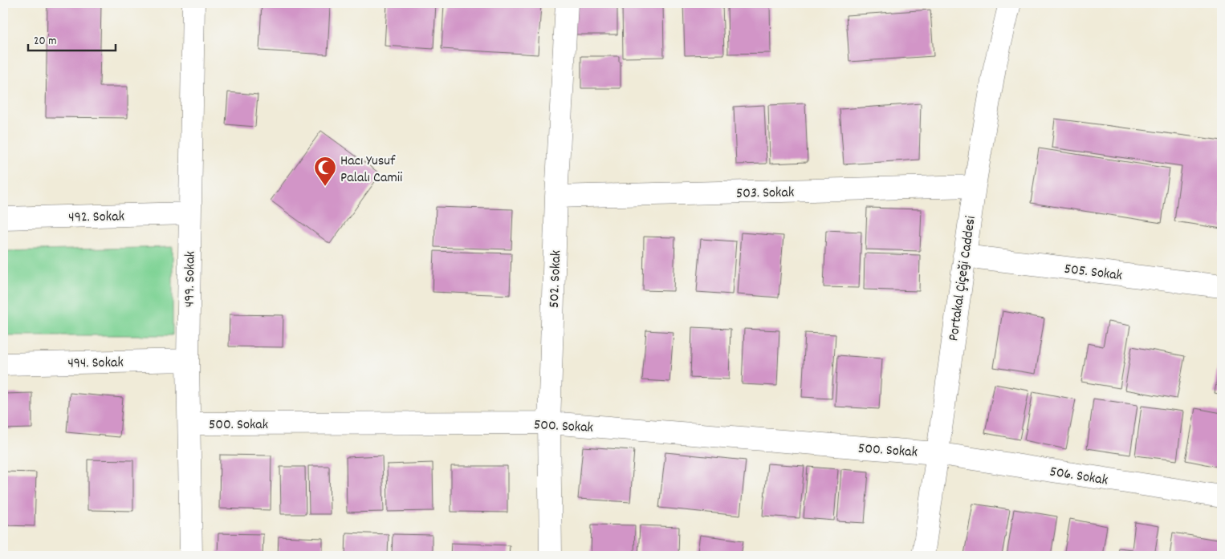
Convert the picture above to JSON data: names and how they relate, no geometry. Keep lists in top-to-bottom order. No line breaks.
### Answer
{"streets":{"street":["503. Sokak","492. Sokak","505. Sokak","Portakal Çiçeği Caddesi","499. Sokak","502. Sokak","494. Sokak","500. Sokak","506. Sokak"]},"crossings":[["503. Sokak","Portakal Çiçeği Caddesi"],["503. Sokak","502. Sokak"],["492. Sokak","499. Sokak"],["505. Sokak","Portakal Çiçeği Caddesi"],["Portakal Çiçeği Caddesi","500. Sokak"],["Portakal Çiçeği Caddesi","506. Sokak"],["499. Sokak","494. Sokak"],["499. Sokak","500. Sokak"],["502. Sokak","500. Sokak"],["500. Sokak","506. Sokak"]],"places":{"mosque":["Hacı Yusuf Palalı Camii"]},"scale_bar":"20 m"}
